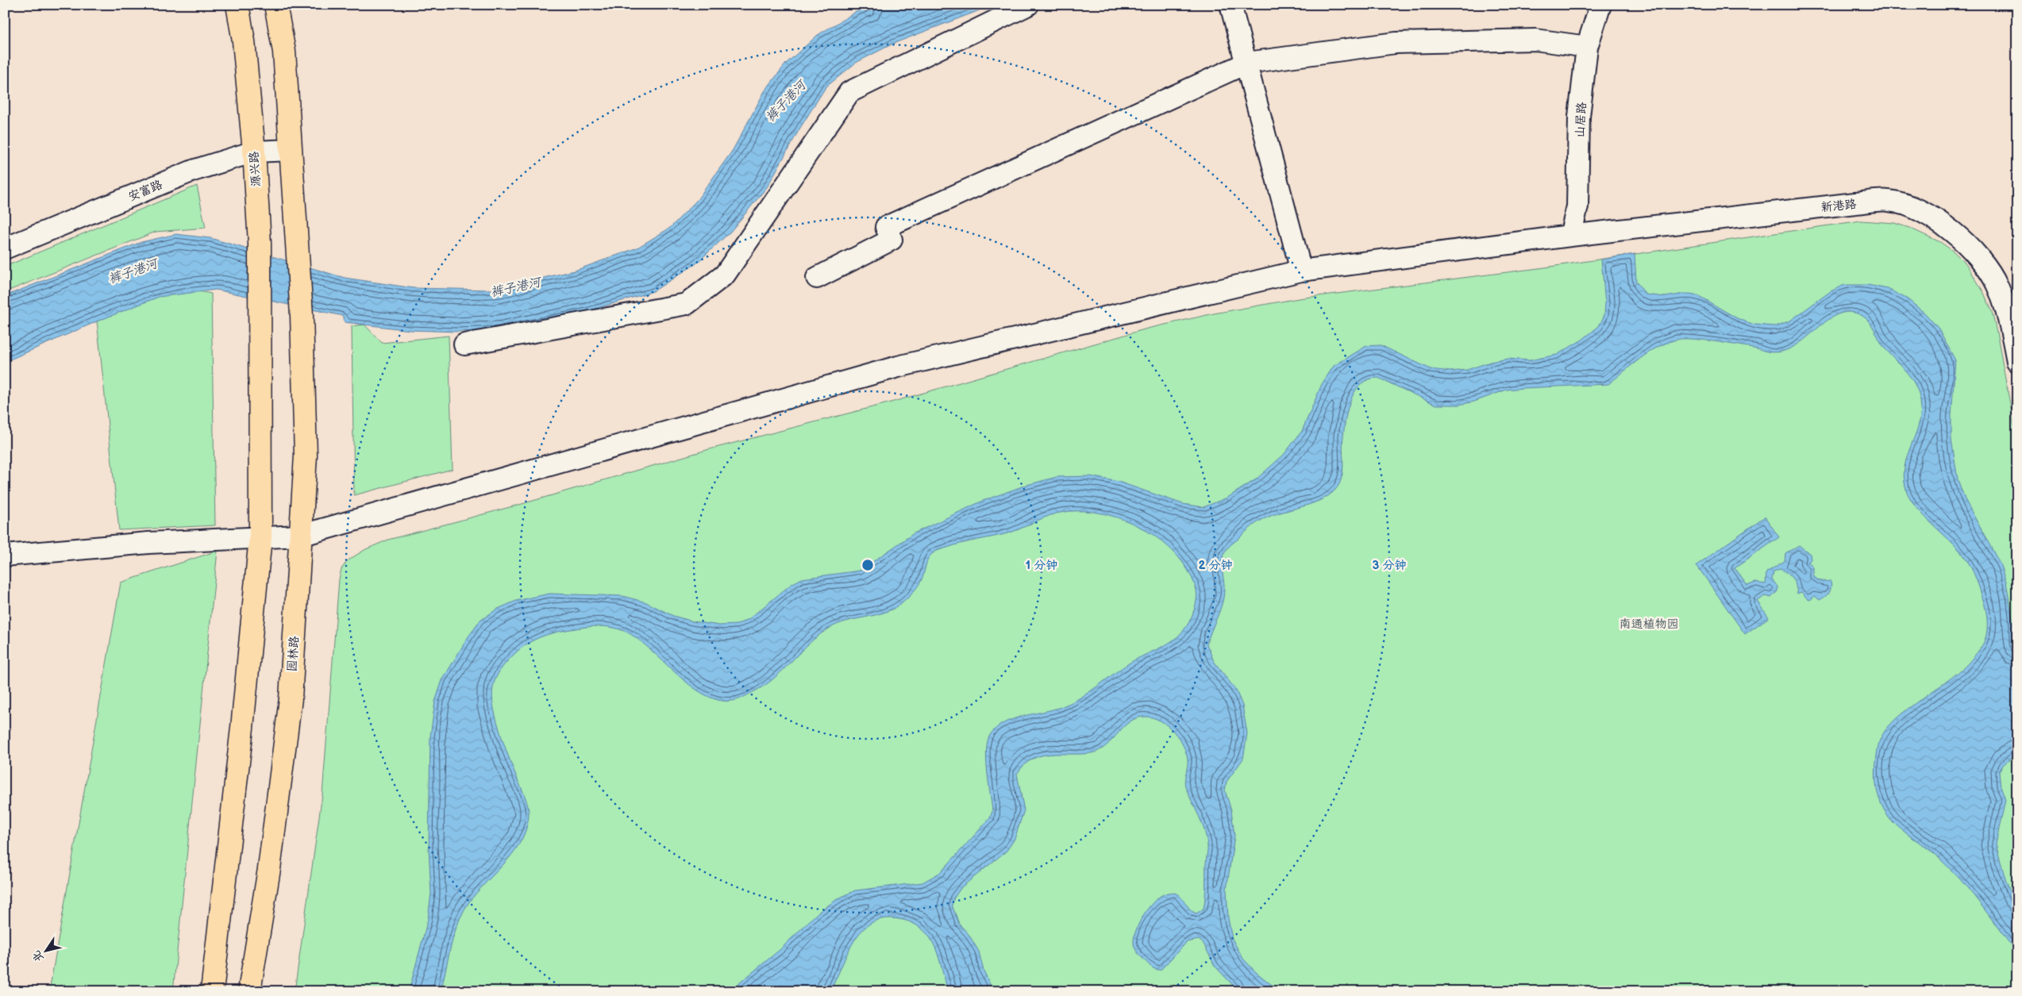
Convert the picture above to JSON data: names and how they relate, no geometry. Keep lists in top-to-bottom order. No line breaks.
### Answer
{"streets":{"main road":["源兴路","园林路"],"street":["山居路","安富路","新港路"]},"crossings":[["山居路","新港路"],["源兴路","安富路"],["源兴路","新港路"],["安富路","园林路"],["新港路","园林路"]],"water":["裤子港河"],"parks":["南通植物园"],"north":"bottom left","rings":["1 分钟","2 分钟","3 分钟"]}
